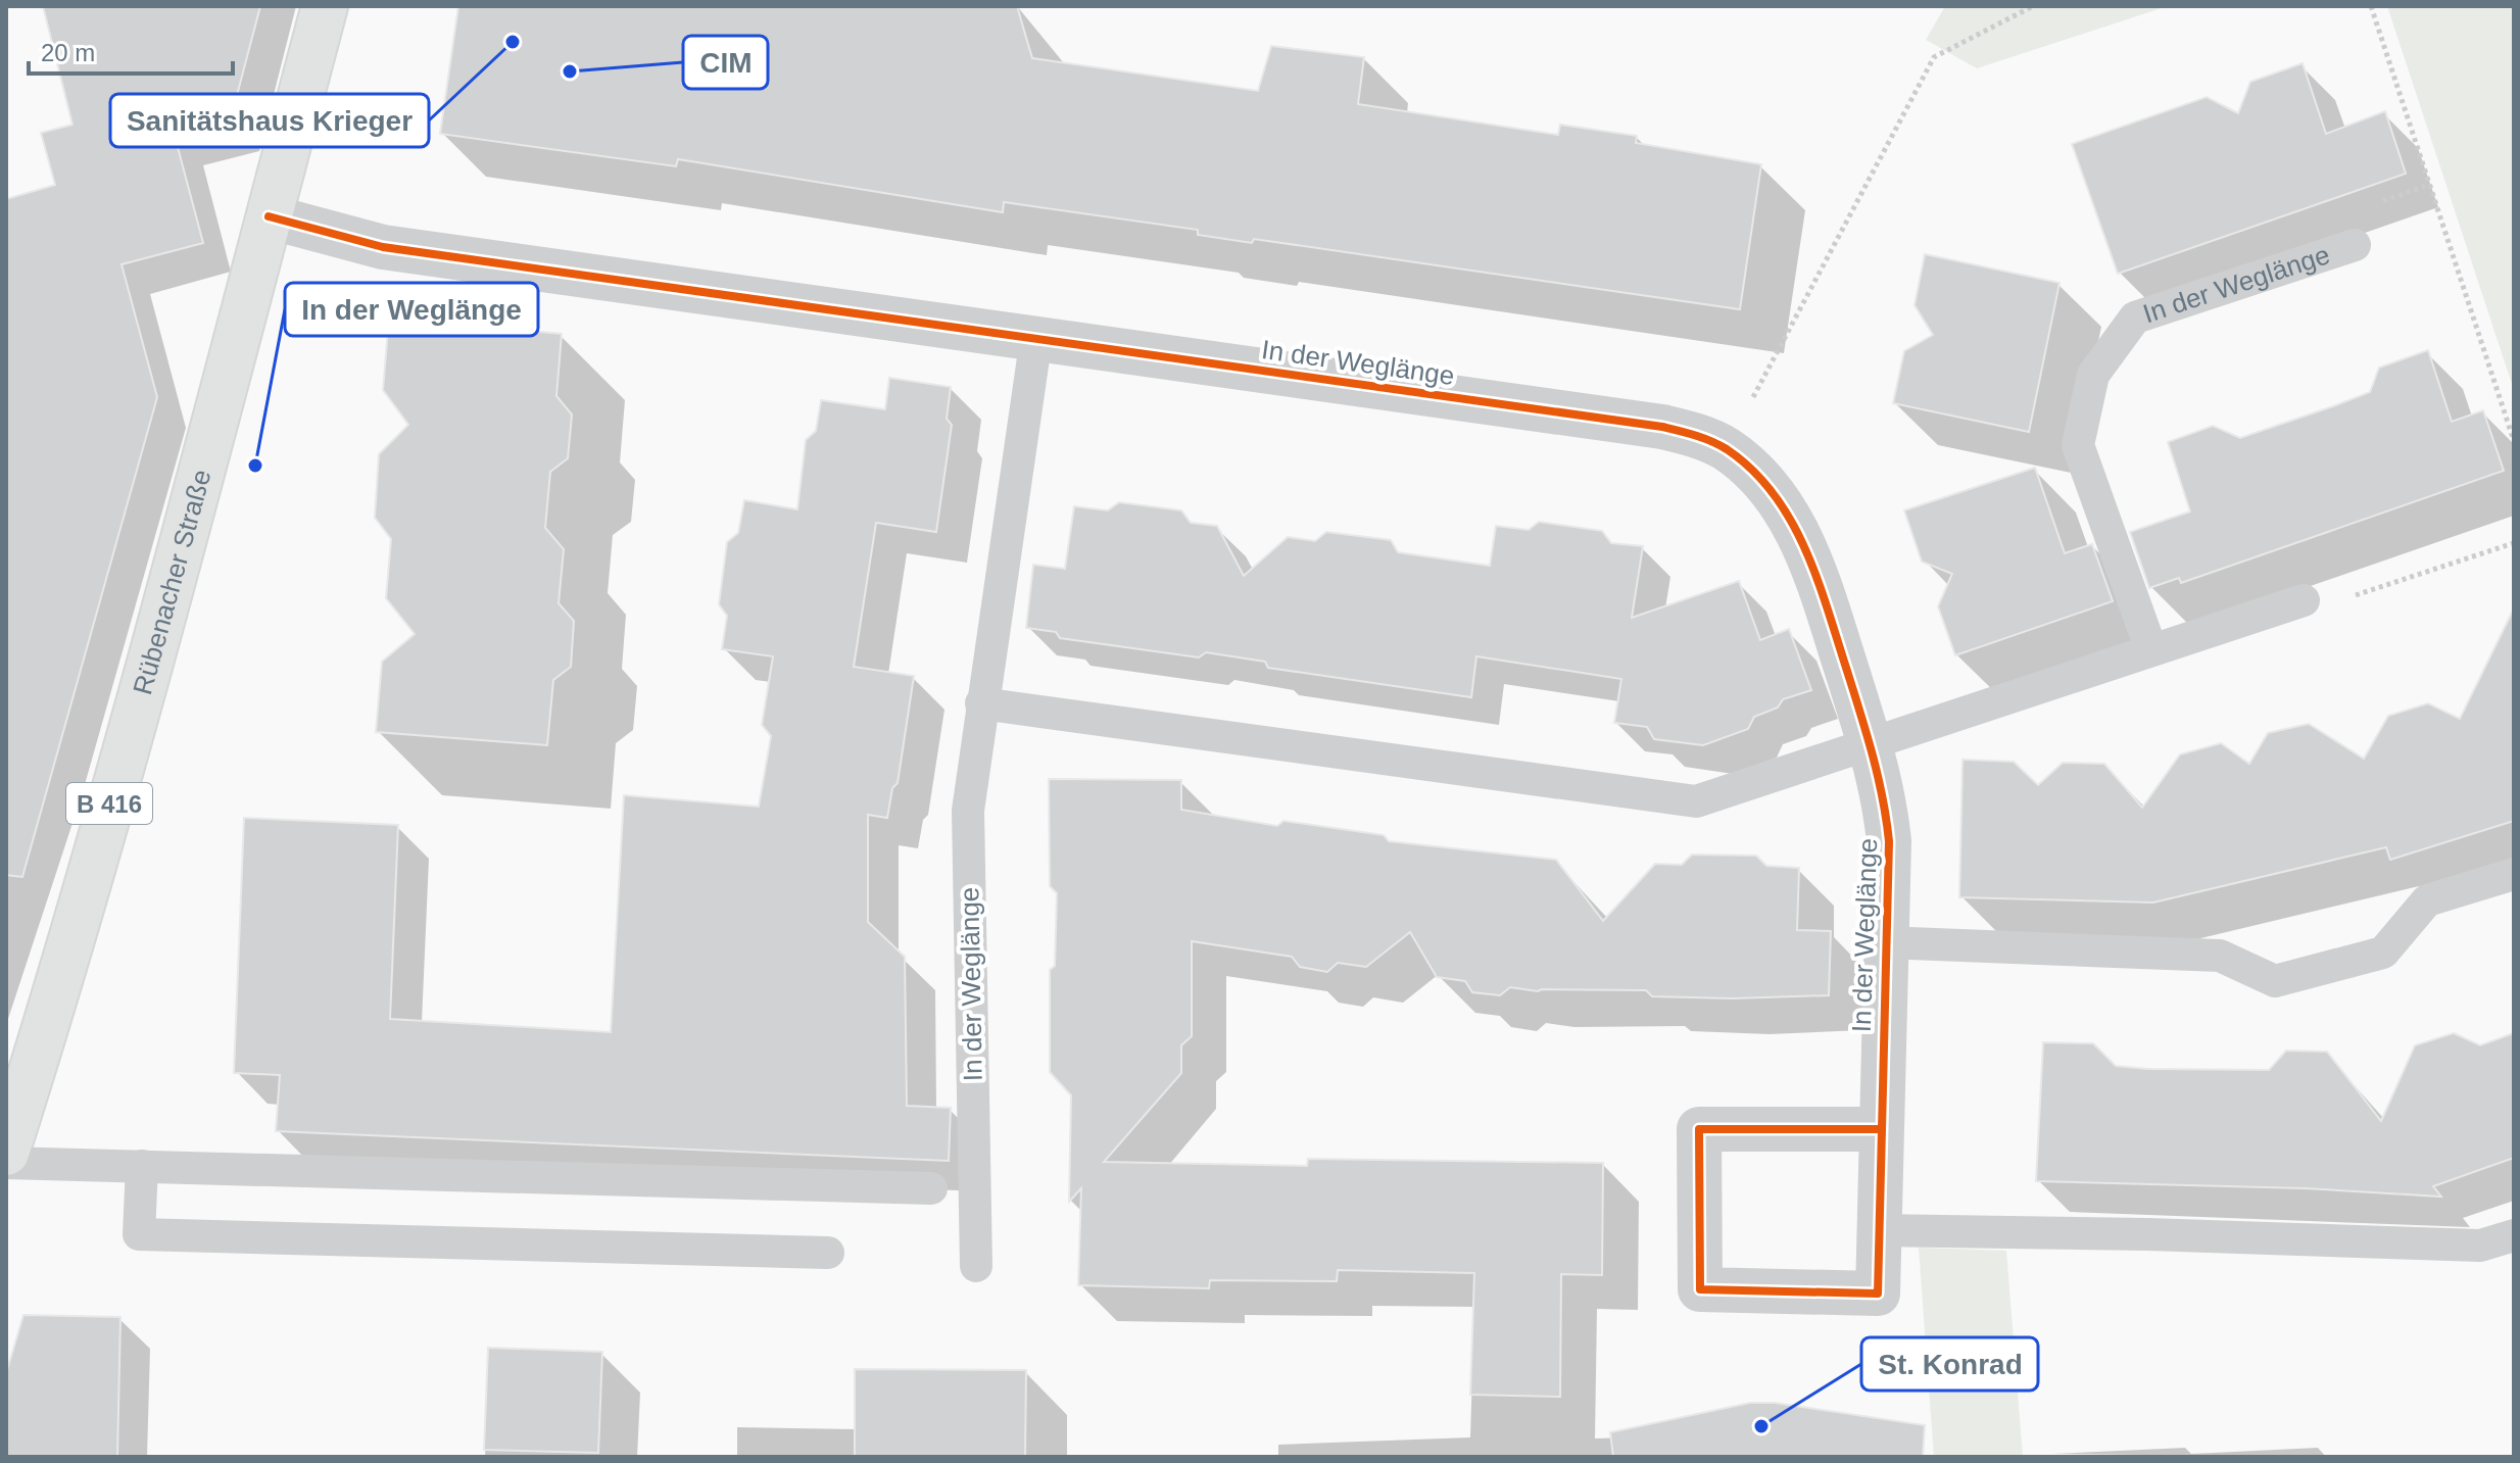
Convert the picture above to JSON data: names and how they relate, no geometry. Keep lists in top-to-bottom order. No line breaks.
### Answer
{"streets":{"main road":["Rübenacher Straße","B 416"],"street":["In der Weglänge"]},"crossings":[["In der Weglänge","Rübenacher Straße"]],"places":["Sanitätshaus Krieger","CIM","In der Weglänge","St. Konrad"],"scale_bar":"20 m"}
